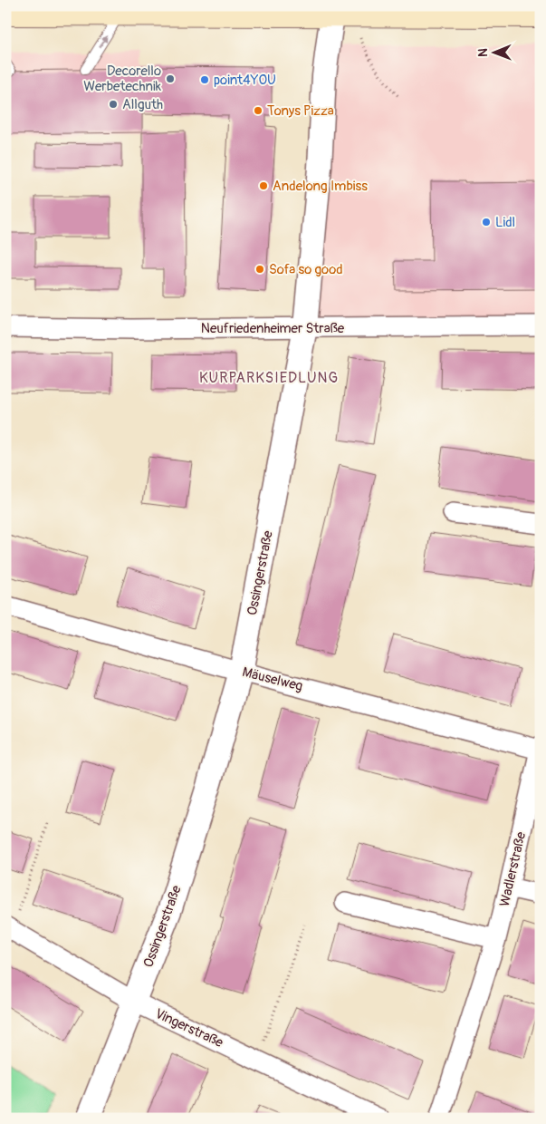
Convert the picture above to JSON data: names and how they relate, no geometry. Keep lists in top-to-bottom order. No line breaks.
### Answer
{"streets":{"street":["Neufriedenheimer Straße","Ossingerstraße","Mäuselweg","Wadlerstraße","Vingerstraße"]},"crossings":[["Neufriedenheimer Straße","Ossingerstraße"],["Ossingerstraße","Mäuselweg"],["Ossingerstraße","Vingerstraße"],["Mäuselweg","Wadlerstraße"]],"districts":["KURPARKSIEDLUNG"],"places":["Decorello Werbetechnik","point4YOU","Allguth","Tonys Pizza","Andelong Imbiss","Lidl","Sofa so good"],"north":"left"}
